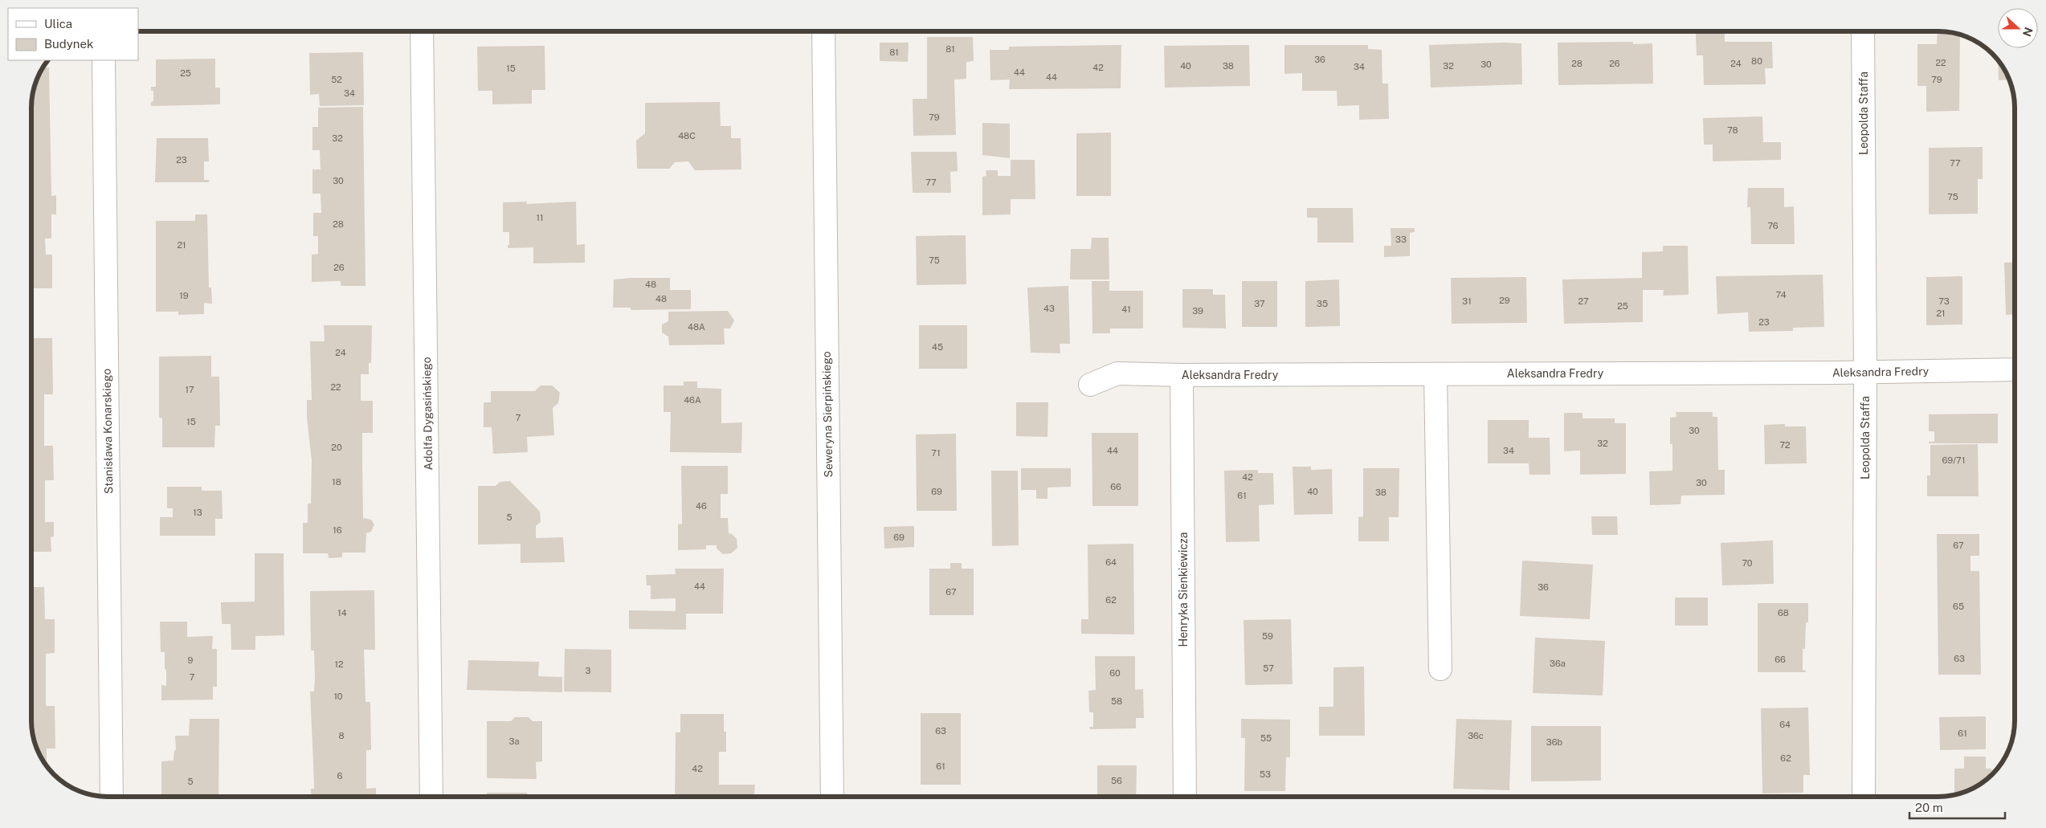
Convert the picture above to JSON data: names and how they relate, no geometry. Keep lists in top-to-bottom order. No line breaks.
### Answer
{"streets":{"street":["Leopolda Staffa","Aleksandra Fredry","Adolfa Dygasińskiego","Seweryna Sierpińskiego","Stanisława Konarskiego","Henryka Sienkiewicza"]},"crossings":[["Leopolda Staffa","Aleksandra Fredry"],["Aleksandra Fredry","Henryka Sienkiewicza"]],"house_numbers":["81","81","36","80","22","28","26","24","30","40","38","32","34","42","15","44","25","44","52","79","34","79","78","48C","32","23","77","30","77","75","11","28","76","33","21","75","26","48","74","19","48","29","31","27","73","37","35","25","43","41","39","21","23","48A","45","24","22","17","46A","7","15","30","32","72","20","44","34","71","69/71","42","18","30","66","69","40","38","61","46","13","5","16","69","67","64","70","44","36","67","62","65","14","68","59","63","66","9","36a","12","57","3","60","7","10","58","64","63","61","8","36c","55","3a","36b","62","61","42","53","6","56","5"],"legend":["Ulica","Budynek"],"scale_bar":"20 m","north":"right"}
